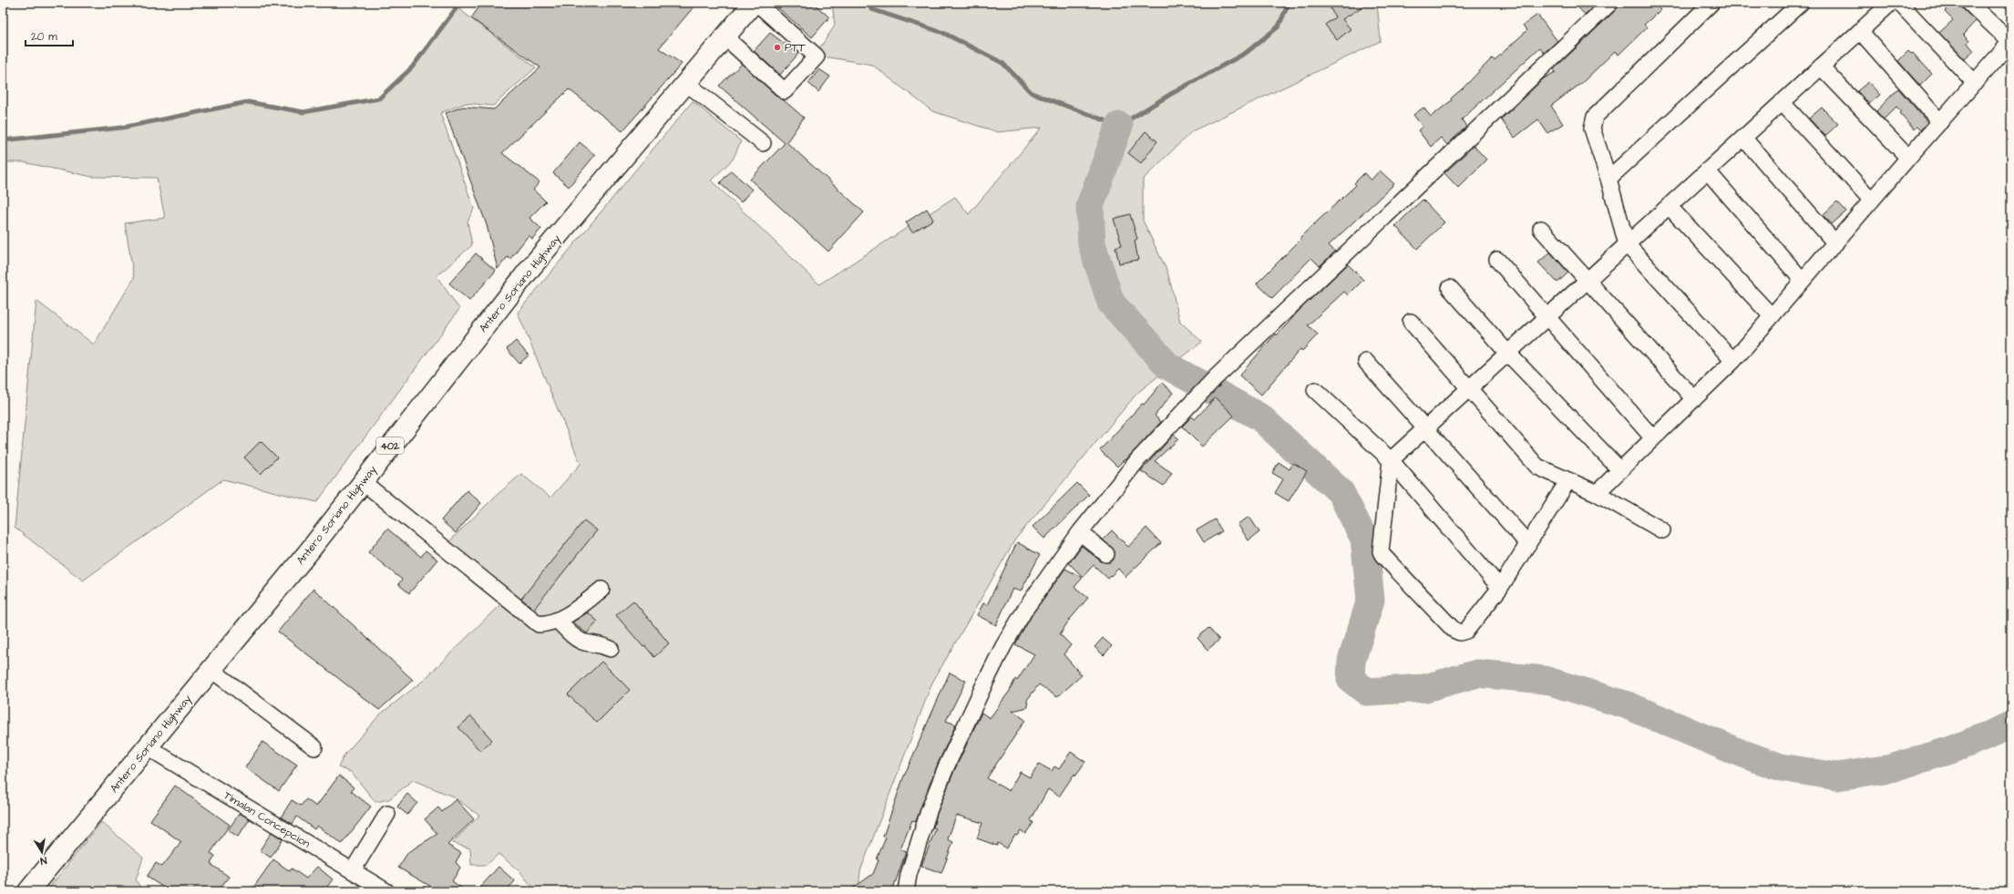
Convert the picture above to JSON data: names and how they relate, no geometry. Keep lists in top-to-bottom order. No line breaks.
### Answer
{"streets":{"main road":["Antero Soriano Highway","402"],"street":["Timalan Concepcion"]},"crossings":[["Antero Soriano Highway","Timalan Concepcion"]],"places":["PTT"],"scale_bar":"20 m","north":"bottom"}
